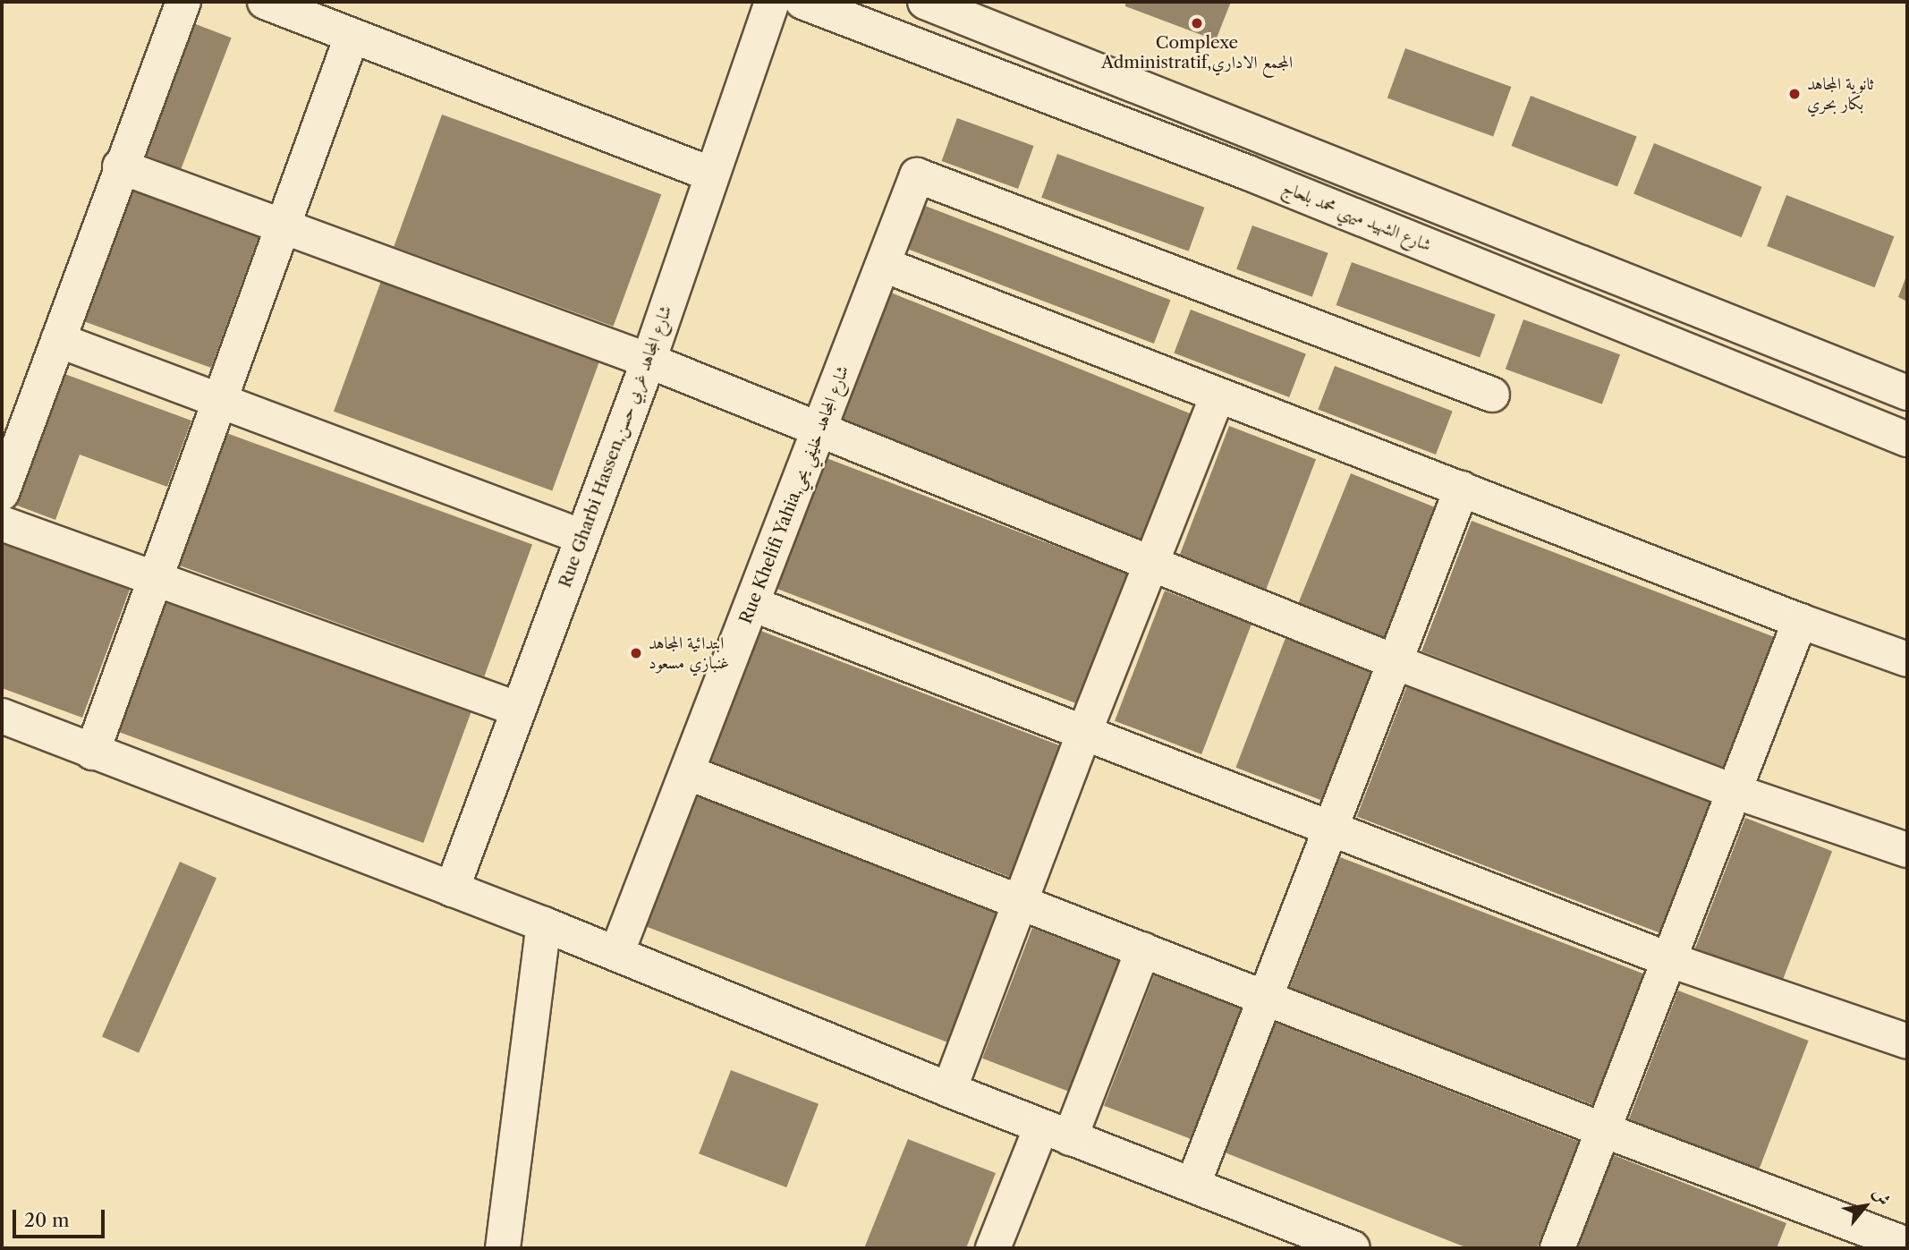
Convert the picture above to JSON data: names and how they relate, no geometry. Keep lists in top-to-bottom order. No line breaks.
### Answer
{"streets":{"street":["شارع الشهيد ميهي محمد بلحاج","Rue Gharbi Hassen,شارع المجاهد غربي حسن","Rue Khelifi Yahia,شارع المجاهد خليفي يحي"]},"places":["Complexe Administratif,المجمع الاداري","ثانوية المجاهد بكار بحري","ابتدائية المجاهد غنبازي مسعود"],"scale_bar":"20 m","north":"top right"}
